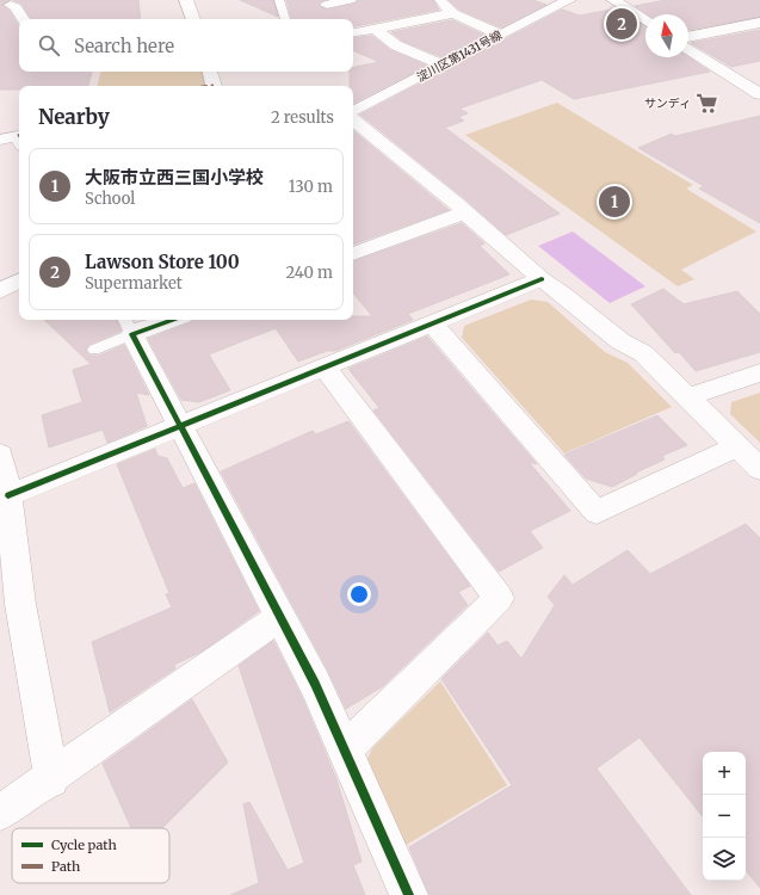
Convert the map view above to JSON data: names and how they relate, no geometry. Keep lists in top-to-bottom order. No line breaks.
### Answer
{"streets":{"street":["淀川区第1431号線"]},"places":{"supermarket":["サンディ"]},"legend":["Cycle path","Path"],"north":"top","page":{"pins":["2","1"],"search":"Search here","heading":["Nearby","2 results"],"list":[{"mark":"1","name":"大阪市立西三国小学校","note":"School","value":"130 m"},{"mark":"2","name":"Lawson Store 100","note":"Supermarket","value":"240 m"}],"map_buttons":["+","−"]}}
